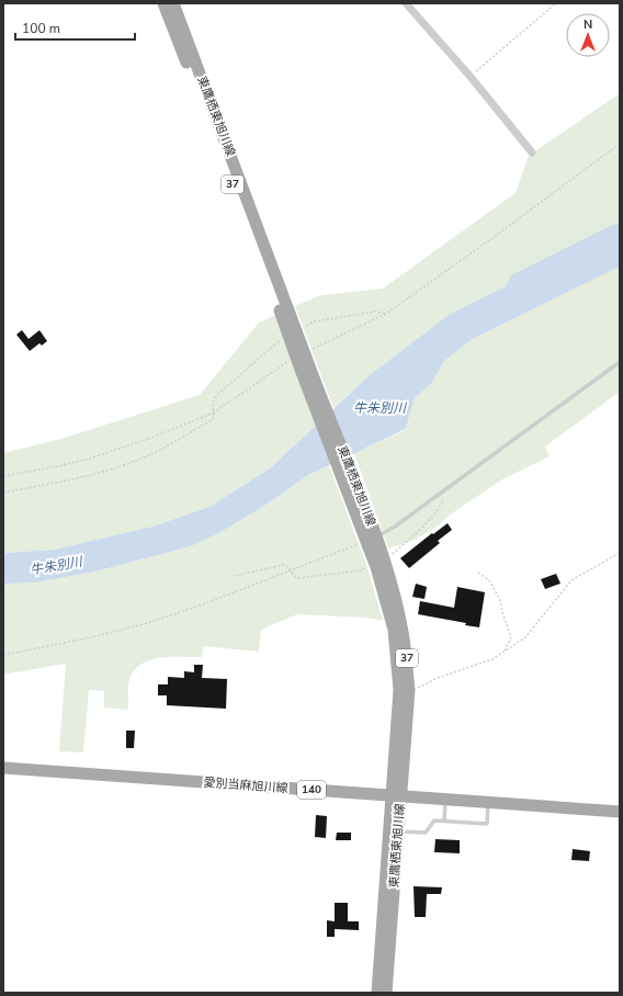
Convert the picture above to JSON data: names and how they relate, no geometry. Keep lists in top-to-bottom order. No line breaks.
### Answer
{"streets":{"main road":["東鷹栖東旭川線","37","愛別当麻旭川線","140"]},"crossings":[["東鷹栖東旭川線","愛別当麻旭川線"]],"water":["牛朱別川"],"scale_bar":"100 m","north":"top"}
